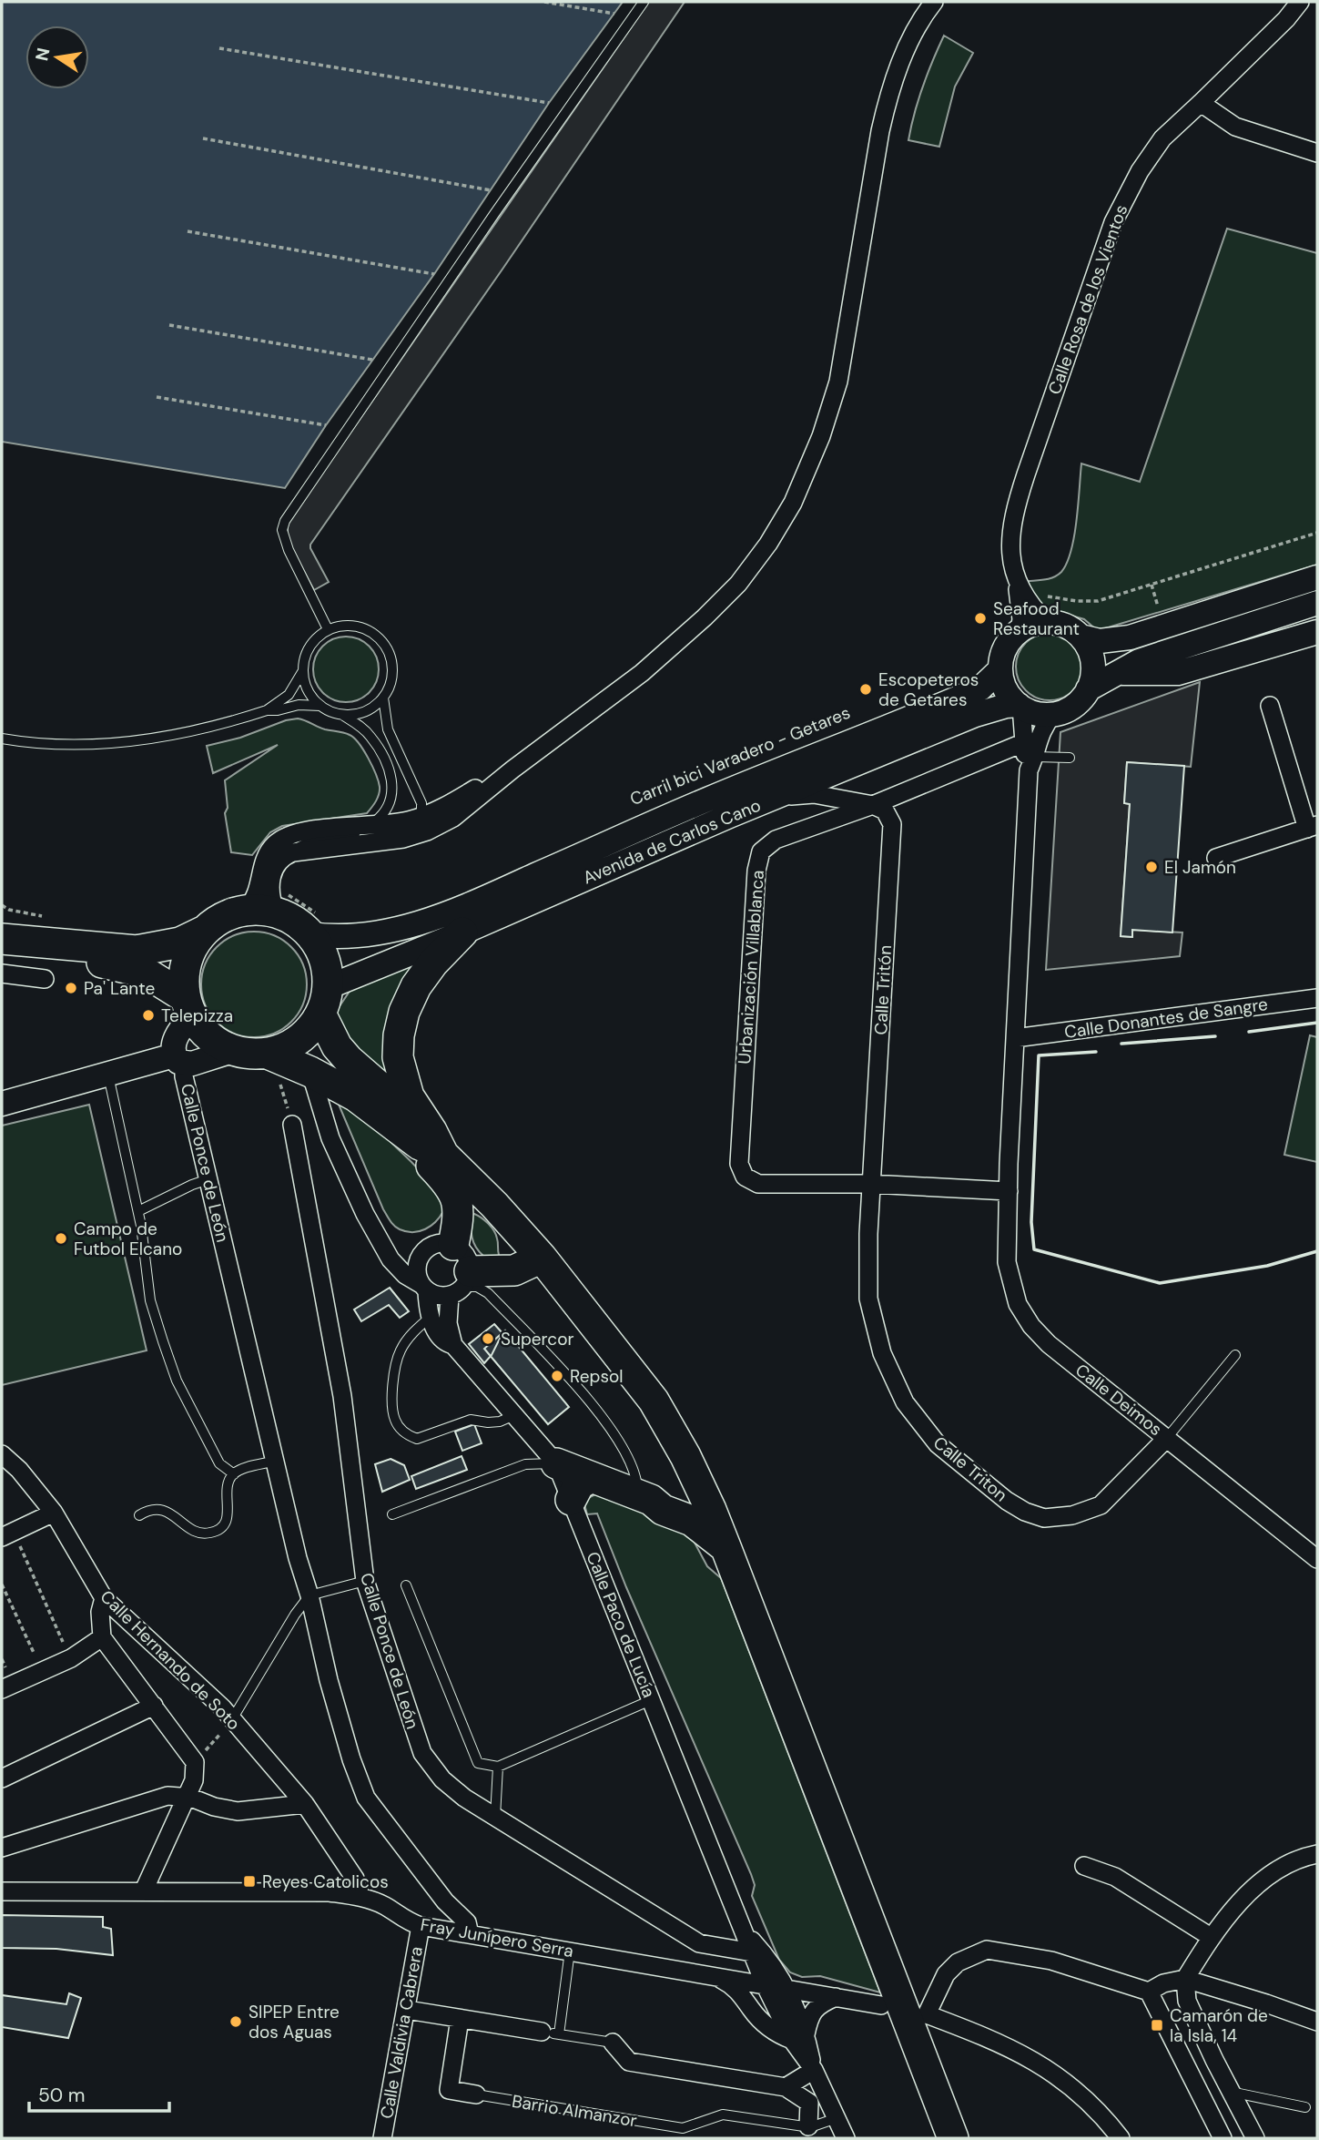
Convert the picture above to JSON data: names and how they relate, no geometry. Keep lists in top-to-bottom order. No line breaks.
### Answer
{"streets":{"street":["Calle Rosa de los Vientos","Avenida de Carlos Cano","Urbanización Villablanca","Calle Tritón","Calle Donantes de Sangre","Calle Ponce de León","Calle Deimos","Calle Triton","Calle Paco de Lucía","Calle Hernando de Soto","Fray Junípero Serra","Calle Valdivia Cabrera","Barrio Almanzor"]},"crossings":[["Calle Rosa de los Vientos","Avenida de Carlos Cano"],["Calle Rosa de los Vientos","Calle Deimos"],["Avenida de Carlos Cano","Calle Deimos"],["Urbanización Villablanca","Calle Tritón"],["Urbanización Villablanca","Calle Deimos"],["Urbanización Villablanca","Calle Triton"],["Calle Tritón","Calle Triton"],["Calle Donantes de Sangre","Calle Deimos"],["Calle Ponce de León","Calle Paco de Lucía"],["Calle Ponce de León","Fray Junípero Serra"],["Calle Deimos","Calle Triton"],["Calle Paco de Lucía","Fray Junípero Serra"],["Calle Paco de Lucía","Barrio Almanzor"],["Calle Hernando de Soto","Fray Junípero Serra"],["Fray Junípero Serra","Calle Valdivia Cabrera"]],"places":{"other":["Seafood Restaurant","Escopeteros de Getares","El Jamón","Pa' Lante","Telepizza","Campo de Futbol Elcano","Supercor","Repsol","SIPEP Entre dos Aguas"],"transit":["Reyes Catolicos","Camarón de la Isla, 14"]},"scale_bar":"50 m","north":"left"}
